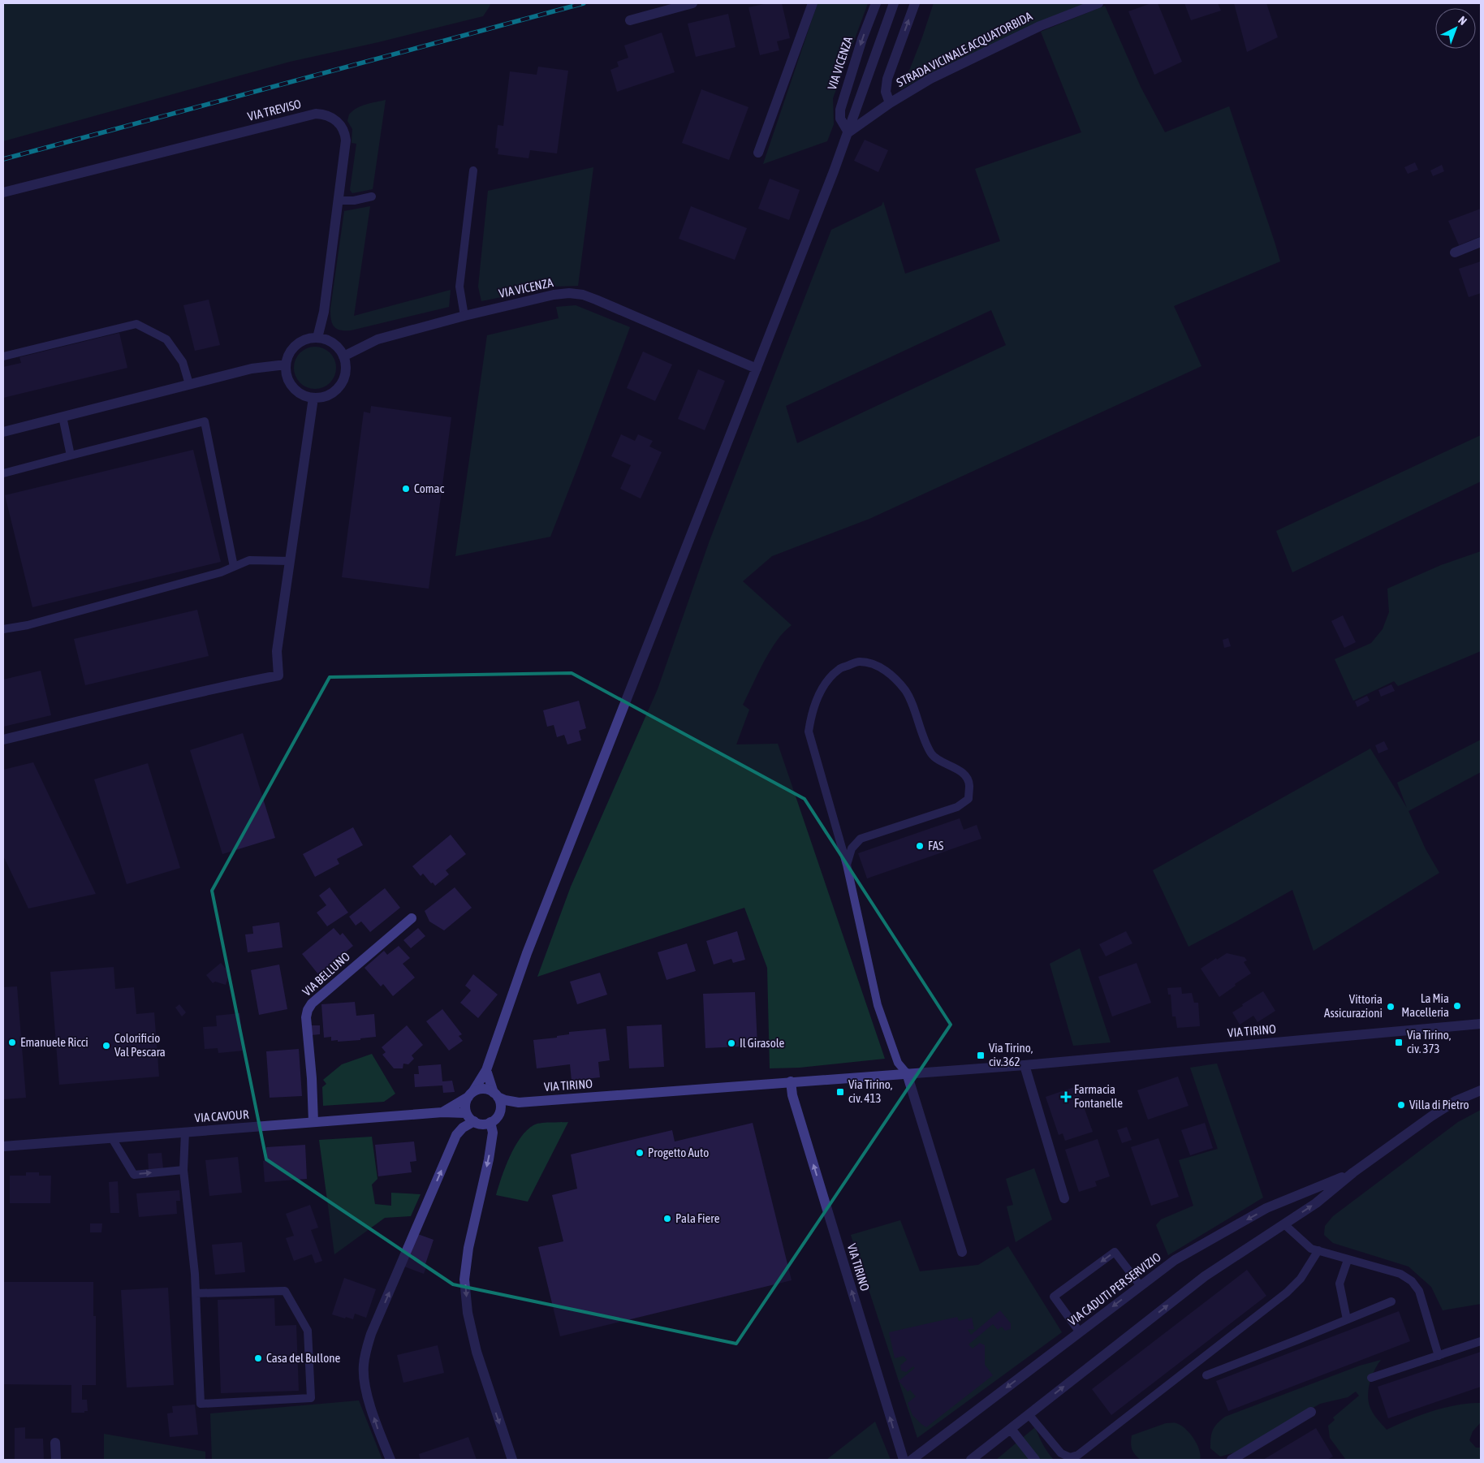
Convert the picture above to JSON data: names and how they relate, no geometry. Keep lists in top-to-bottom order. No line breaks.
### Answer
{"streets":{"street":["STRADA VICINALE ACQUATORBIDA","VIA VICENZA","VIA TREVISO","VIA BELLUNO","VIA TIRINO","VIA CAVOUR","VIA CADUTI PER SERVIZIO"]},"crossings":[["STRADA VICINALE ACQUATORBIDA","VIA VICENZA"],["VIA VICENZA","VIA TREVISO"],["VIA BELLUNO","VIA CAVOUR"],["VIA TIRINO","VIA CAVOUR"]],"places":{"other":["Comac","FAS","La Mia Macelleria","Vittoria Assicurazioni","Emanuele Ricci","Il Girasole","Colorificio Val Pescara","Villa di Pietro","Progetto Auto","Pala Fiere","Casa del Bullone"],"transit":["Via Tirino, civ. 373","Via Tirino, civ.362","Via Tirino, civ. 413"],"health":["Farmacia Fontanelle"]},"north":"top right"}
